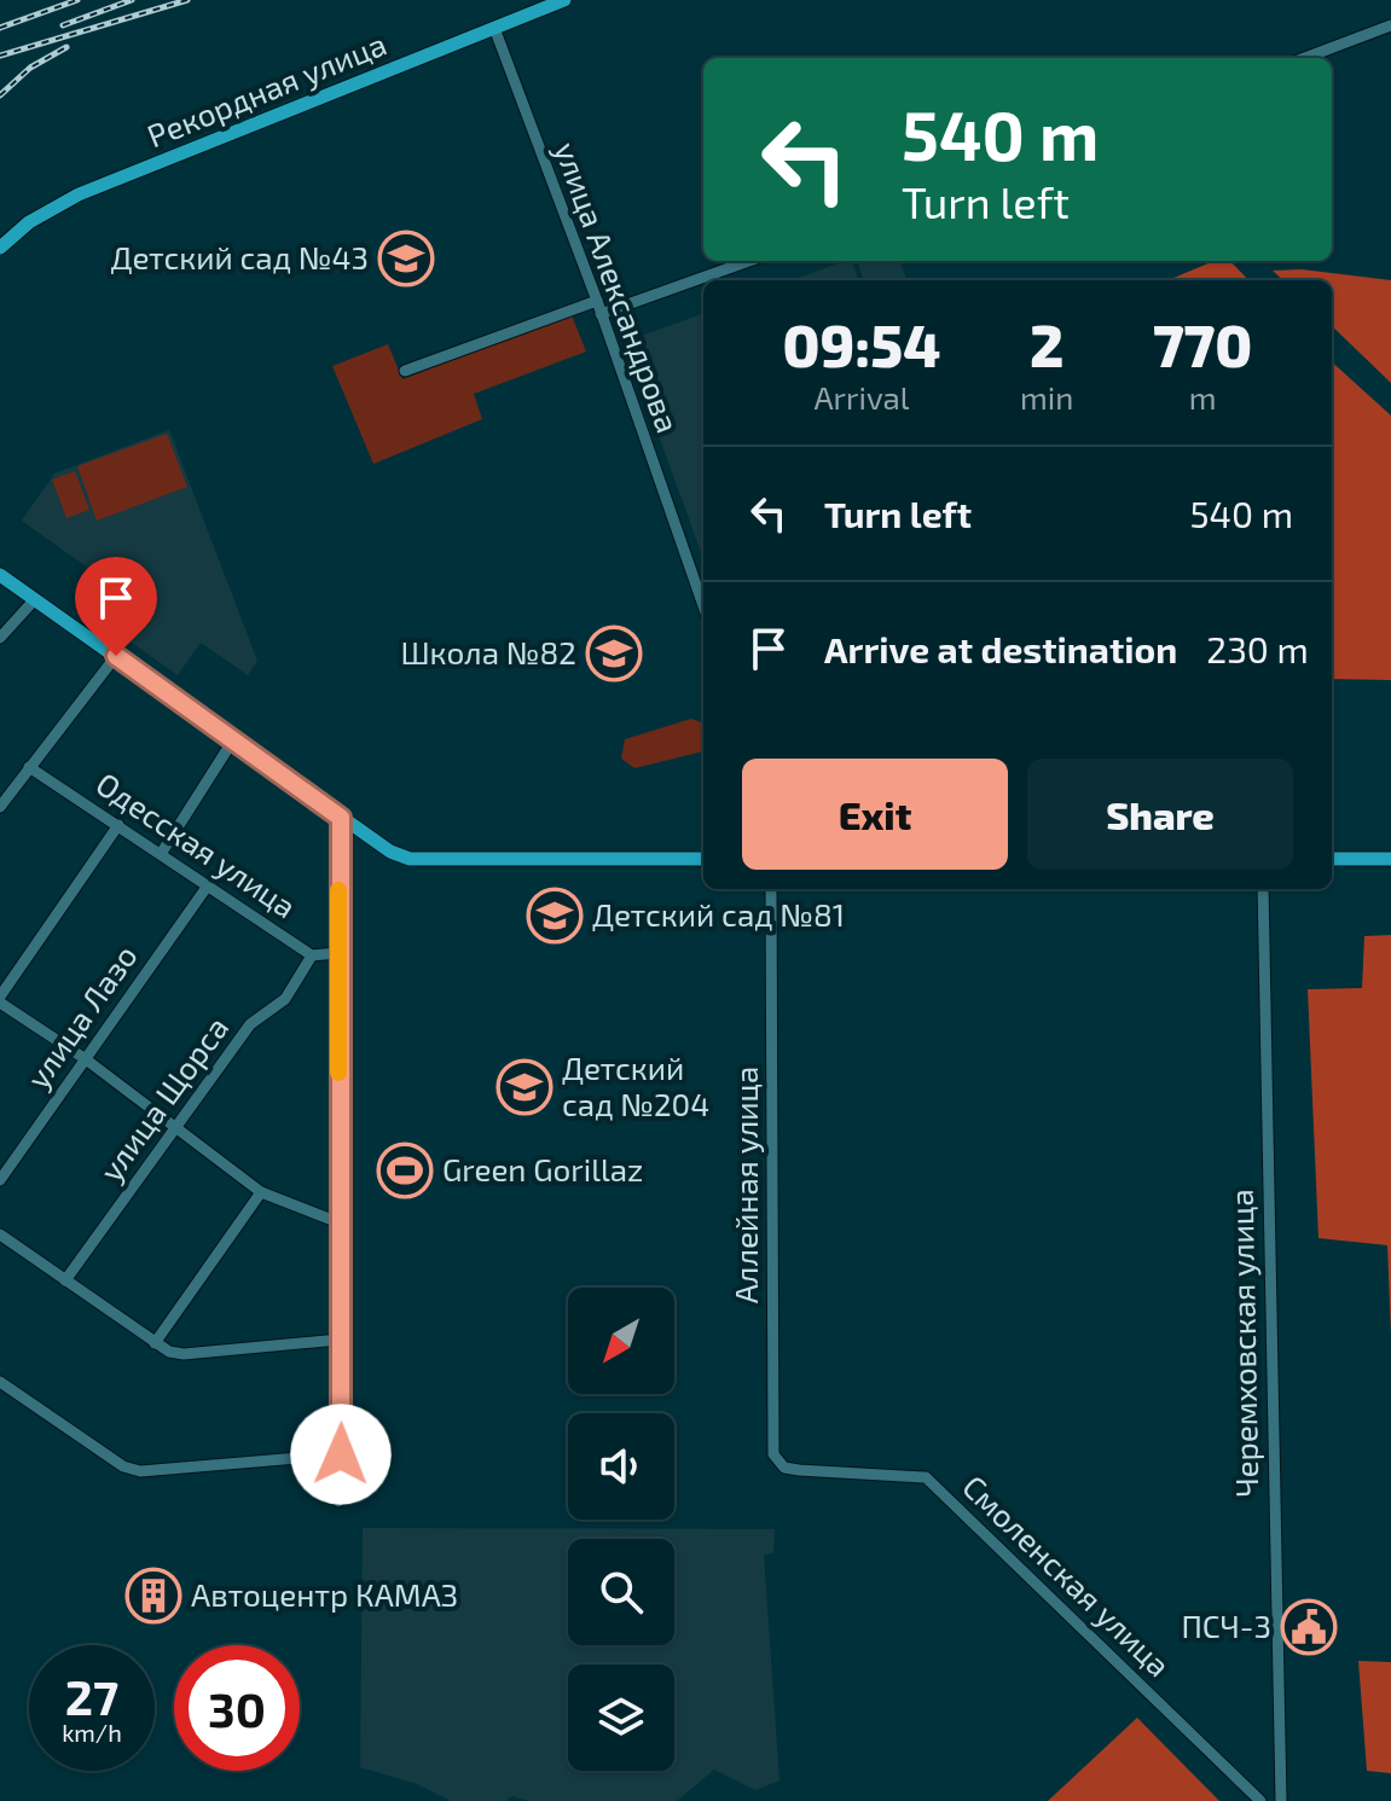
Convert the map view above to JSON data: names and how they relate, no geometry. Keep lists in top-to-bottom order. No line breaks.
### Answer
{"streets":{"main road":["Рекордная улица"],"street":["улица Александрова","Одесская улица","улица Лазо","улица Щорса","Аллейная улица","Черемховская улица","Смоленская улица"]},"crossings":[["Рекордная улица","улица Александрова"],["Одесская улица","улица Лазо"],["Одесская улица","улица Щорса"],["Аллейная улица","Смоленская улица"]],"places":{"school or university":["Детский сад №43","Школа №82","Детский сад №81","Детский сад №204"],"sports":["Green Gorillaz"],"building":["Автоцентр КАМАЗ"],"public building":["ПСЧ-3"]},"north":"bottom left","page":{"turn":["540 m","Turn left"],"eta":["09:54","Arrival","2","min","770","m"],"list":[{"name":"Turn left","value":"540 m"},{"name":"Arrive at destination","value":"230 m"}],"buttons":["Exit","Share"],"speed":"27 km/h","limit":"30"}}
